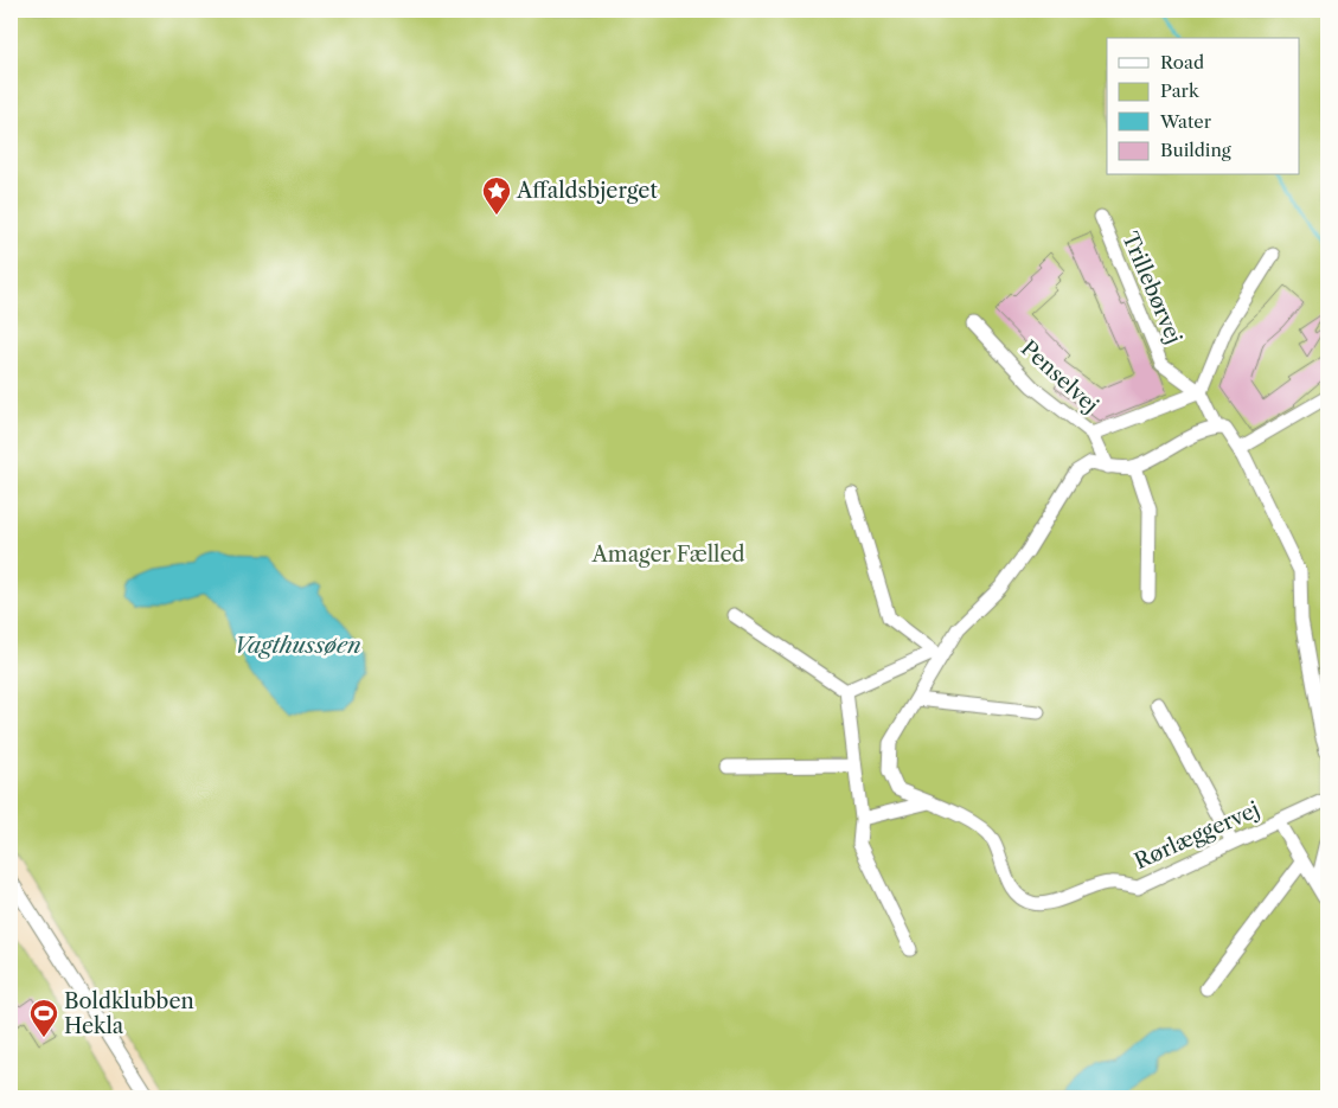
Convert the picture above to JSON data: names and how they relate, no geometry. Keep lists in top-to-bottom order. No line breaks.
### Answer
{"streets":{"street":["Trillebørvej","Penselvej","Rørlæggervej"]},"water":["Vagthussøen"],"parks":["Amager Fælled"],"places":{"place":["Affaldsbjerget"],"sports":["Boldklubben Hekla"]},"legend":["Road","Park","Water","Building"]}
